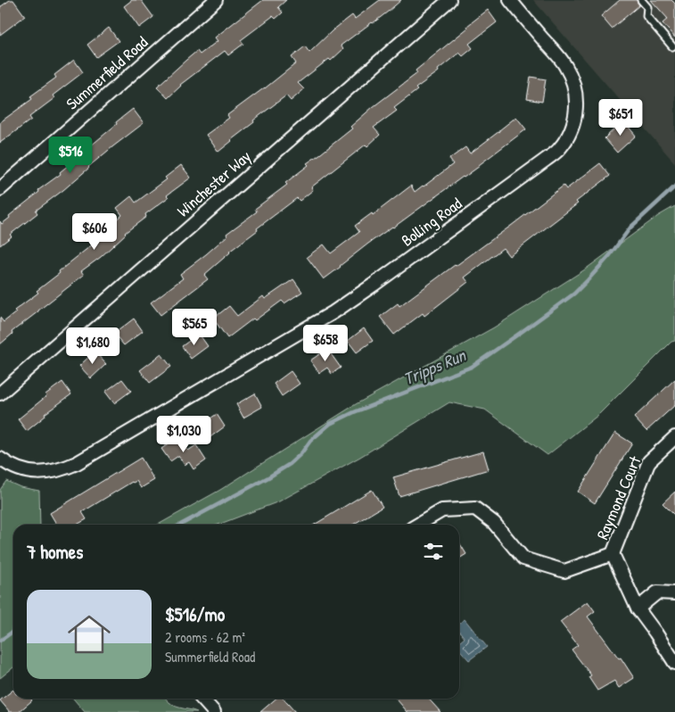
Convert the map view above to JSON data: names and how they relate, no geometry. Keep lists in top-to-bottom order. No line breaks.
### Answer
{"streets":{"street":["Summerfield Road","Winchester Way","Bolling Road","Raymond Court"]},"water":["Tripps Run"],"page":{"price":["$651","$516","$606","$565","$658","$1,680","$1,030"],"heading":"7 homes","list":[{"name":"$516/mo","note":"2 rooms · 62 m² · Summerfield Road"}]}}
